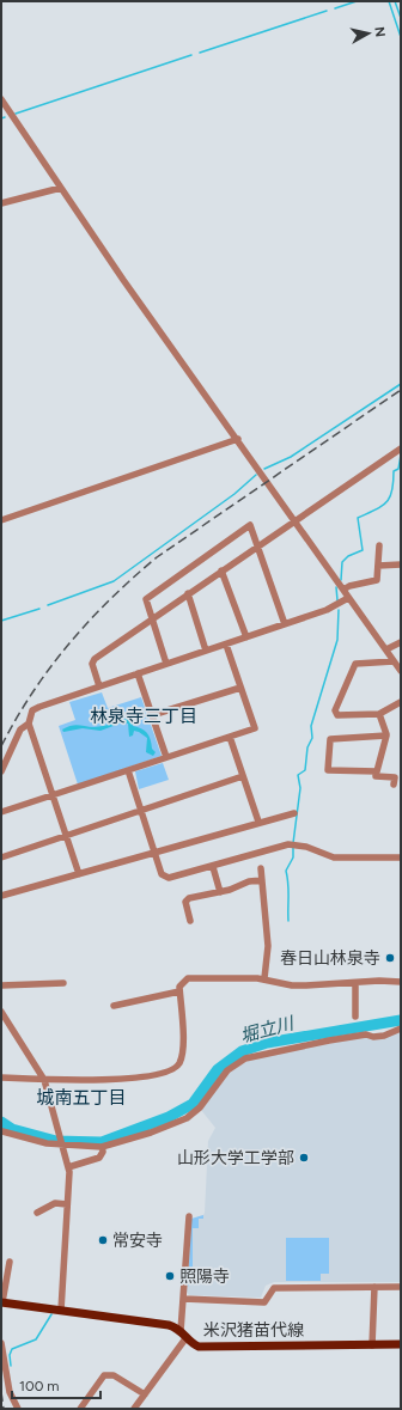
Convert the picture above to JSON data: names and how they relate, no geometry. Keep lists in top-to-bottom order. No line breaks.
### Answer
{"streets":{"main road":["米沢猪苗代線"]},"districts":["林泉寺三丁目","城南五丁目"],"water":["堀立川"],"places":["春日山林泉寺","山形大学工学部","常安寺","照陽寺"],"scale_bar":"100 m","north":"right"}
